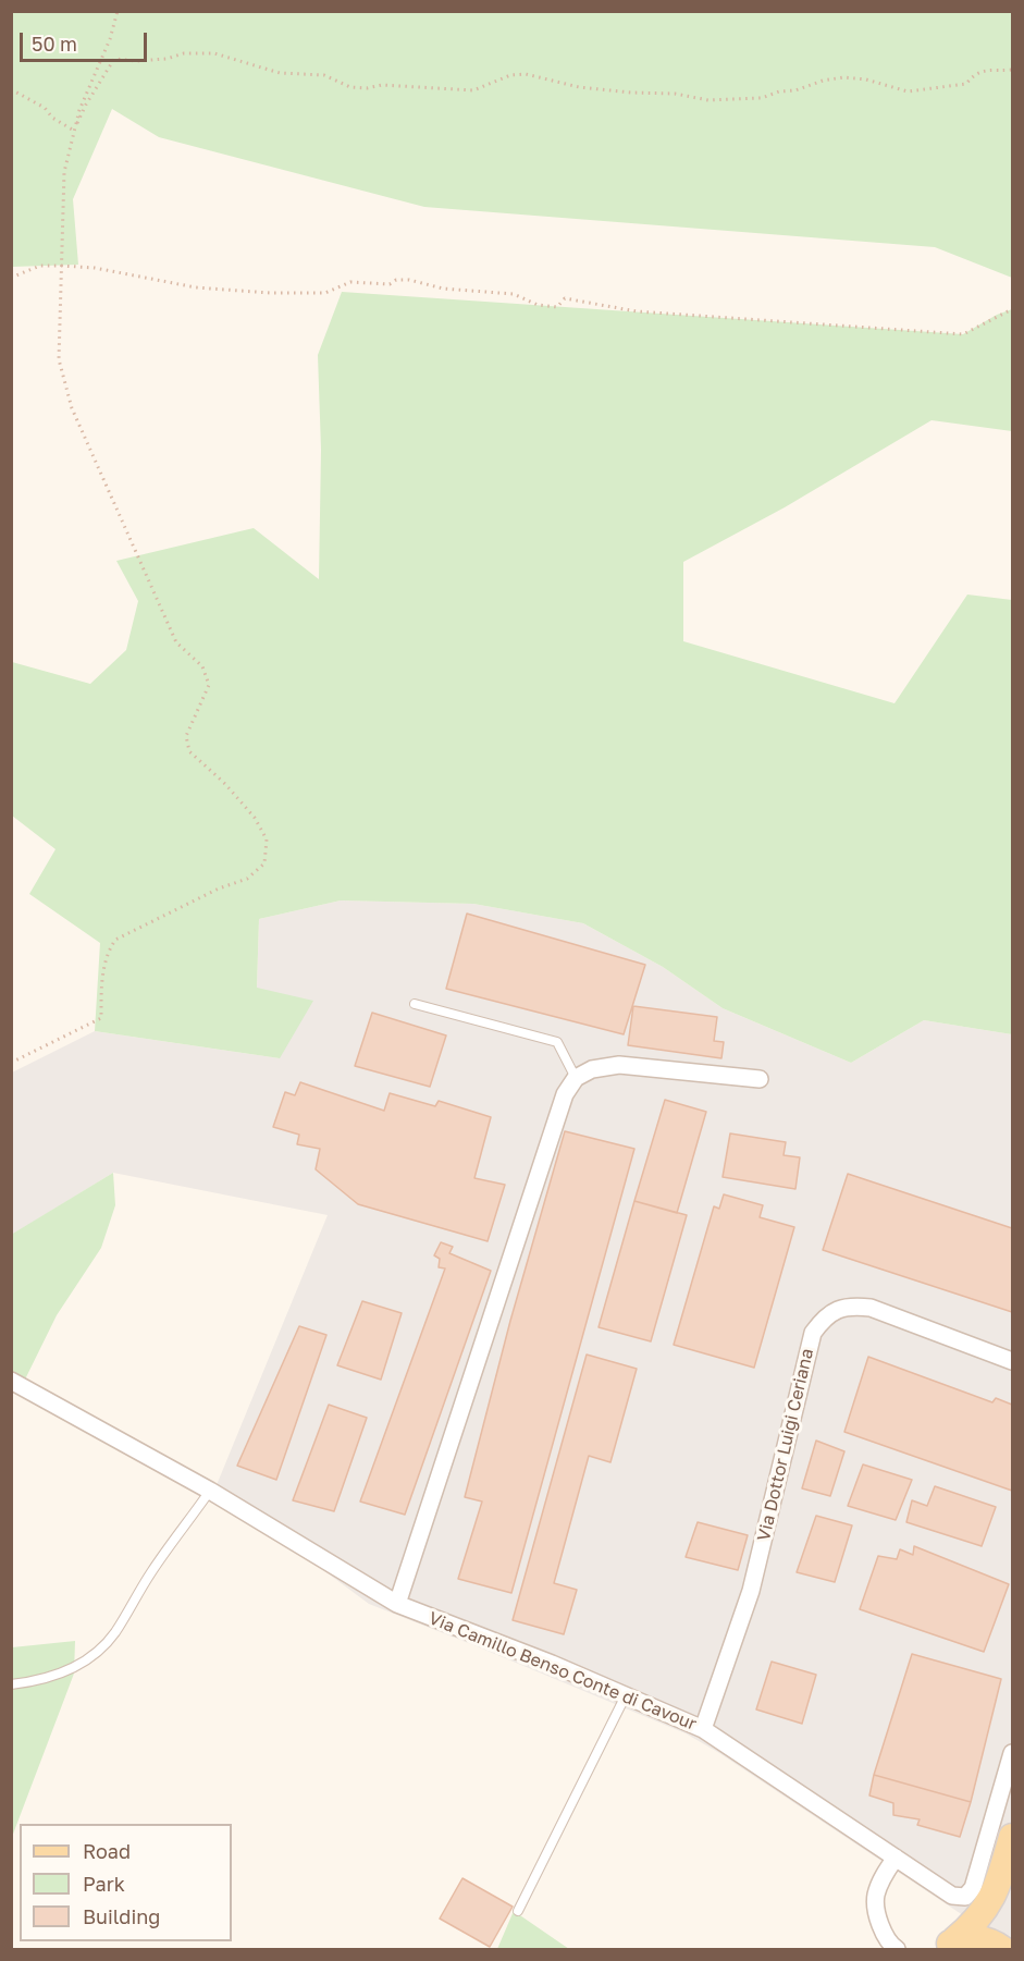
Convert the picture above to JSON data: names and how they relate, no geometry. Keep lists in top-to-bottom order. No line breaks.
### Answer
{"streets":{"street":["Via Dottor Luigi Ceriana","Via Camillo Benso Conte di Cavour"]},"crossings":[["Via Dottor Luigi Ceriana","Via Camillo Benso Conte di Cavour"]],"legend":["Road","Park","Building"],"scale_bar":"50 m"}
